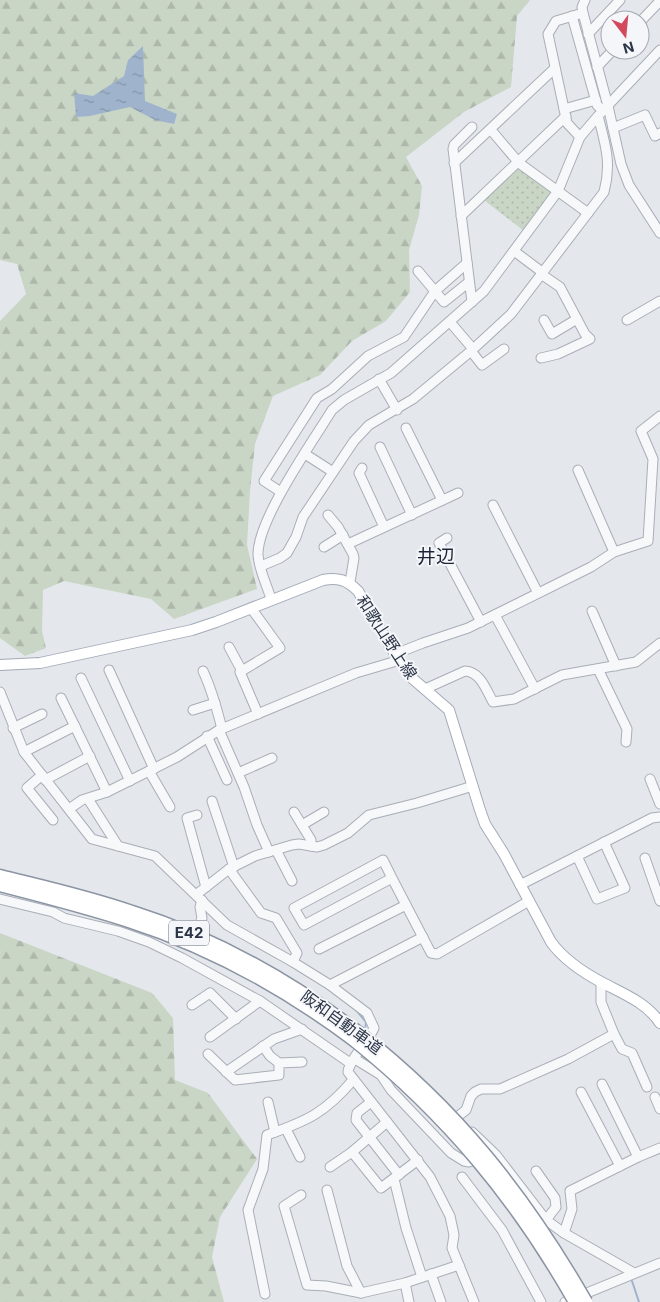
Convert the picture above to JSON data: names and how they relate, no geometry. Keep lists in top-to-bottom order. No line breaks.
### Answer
{"streets":{"highway":["E42","阪和自動車道"],"main road":["和歌山野上線"]},"districts":["井辺"],"north":"bottom"}
